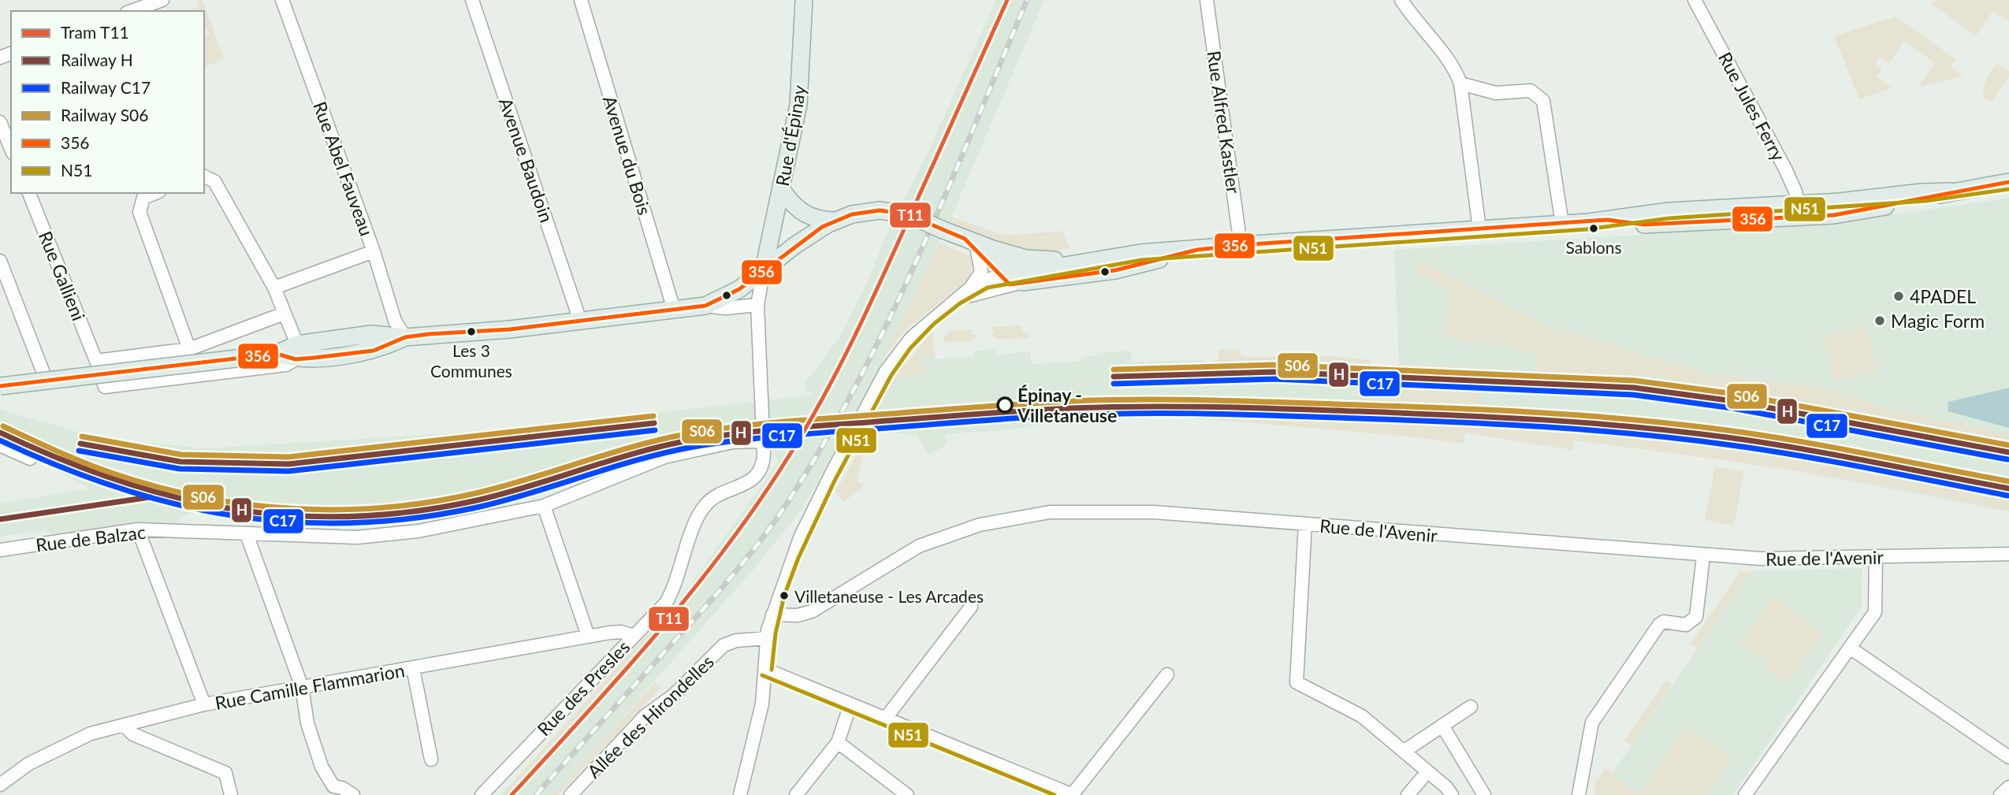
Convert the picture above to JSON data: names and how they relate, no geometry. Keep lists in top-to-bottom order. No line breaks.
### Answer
{"streets":{"main road":["Rue d'Épinay"],"street":["Rue Jules Ferry","Rue Alfred Kastler","Avenue du Bois","Avenue Baudoin","Rue Abel Fauveau","Rue Gallieni","Rue de l'Avenir","Rue de Balzac","Rue Camille Flammarion","Rue des Presles","Allée des Hirondelles"]},"crossings":[["Rue de Balzac","Rue des Presles"],["Rue Camille Flammarion","Rue des Presles"]],"places":["Sablons","4PADEL","Magic Form","Les 3 Communes","Épinay - Villetaneuse","Villetaneuse - Les Arcades"],"lines":["tram line T11","transit line 356","transit line N51","rail line S06","rail line H","rail line C17"],"legend":["Tram T11","Railway H","Railway C17","Railway S06","356","N51"]}
